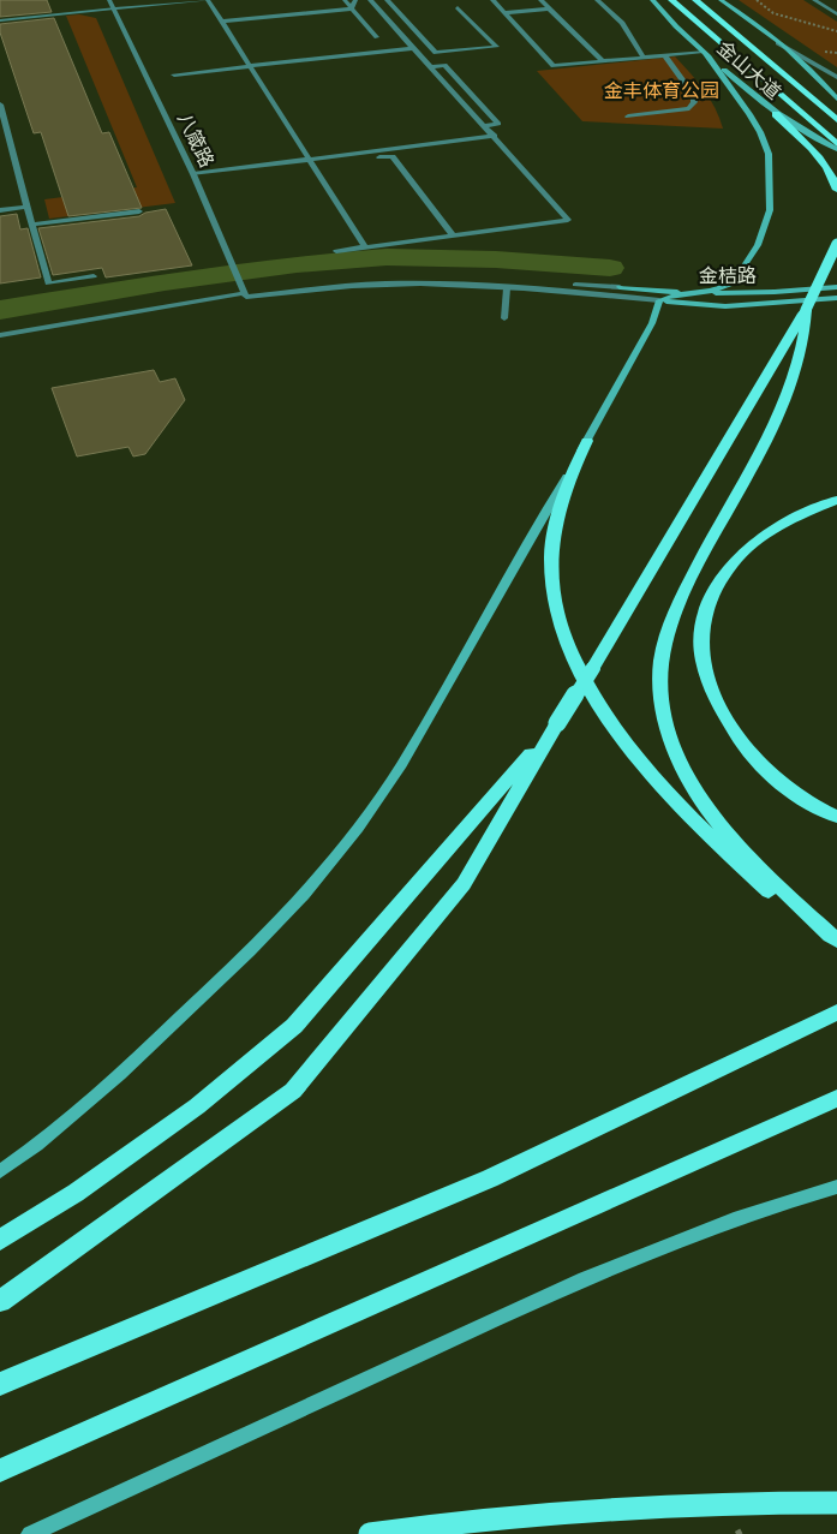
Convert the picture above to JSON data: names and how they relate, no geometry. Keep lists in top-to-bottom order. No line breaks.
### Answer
{"streets":{"main road":["金山大道","金桔路"],"street":["八箴路"]},"parks":["金丰体育公园"]}
